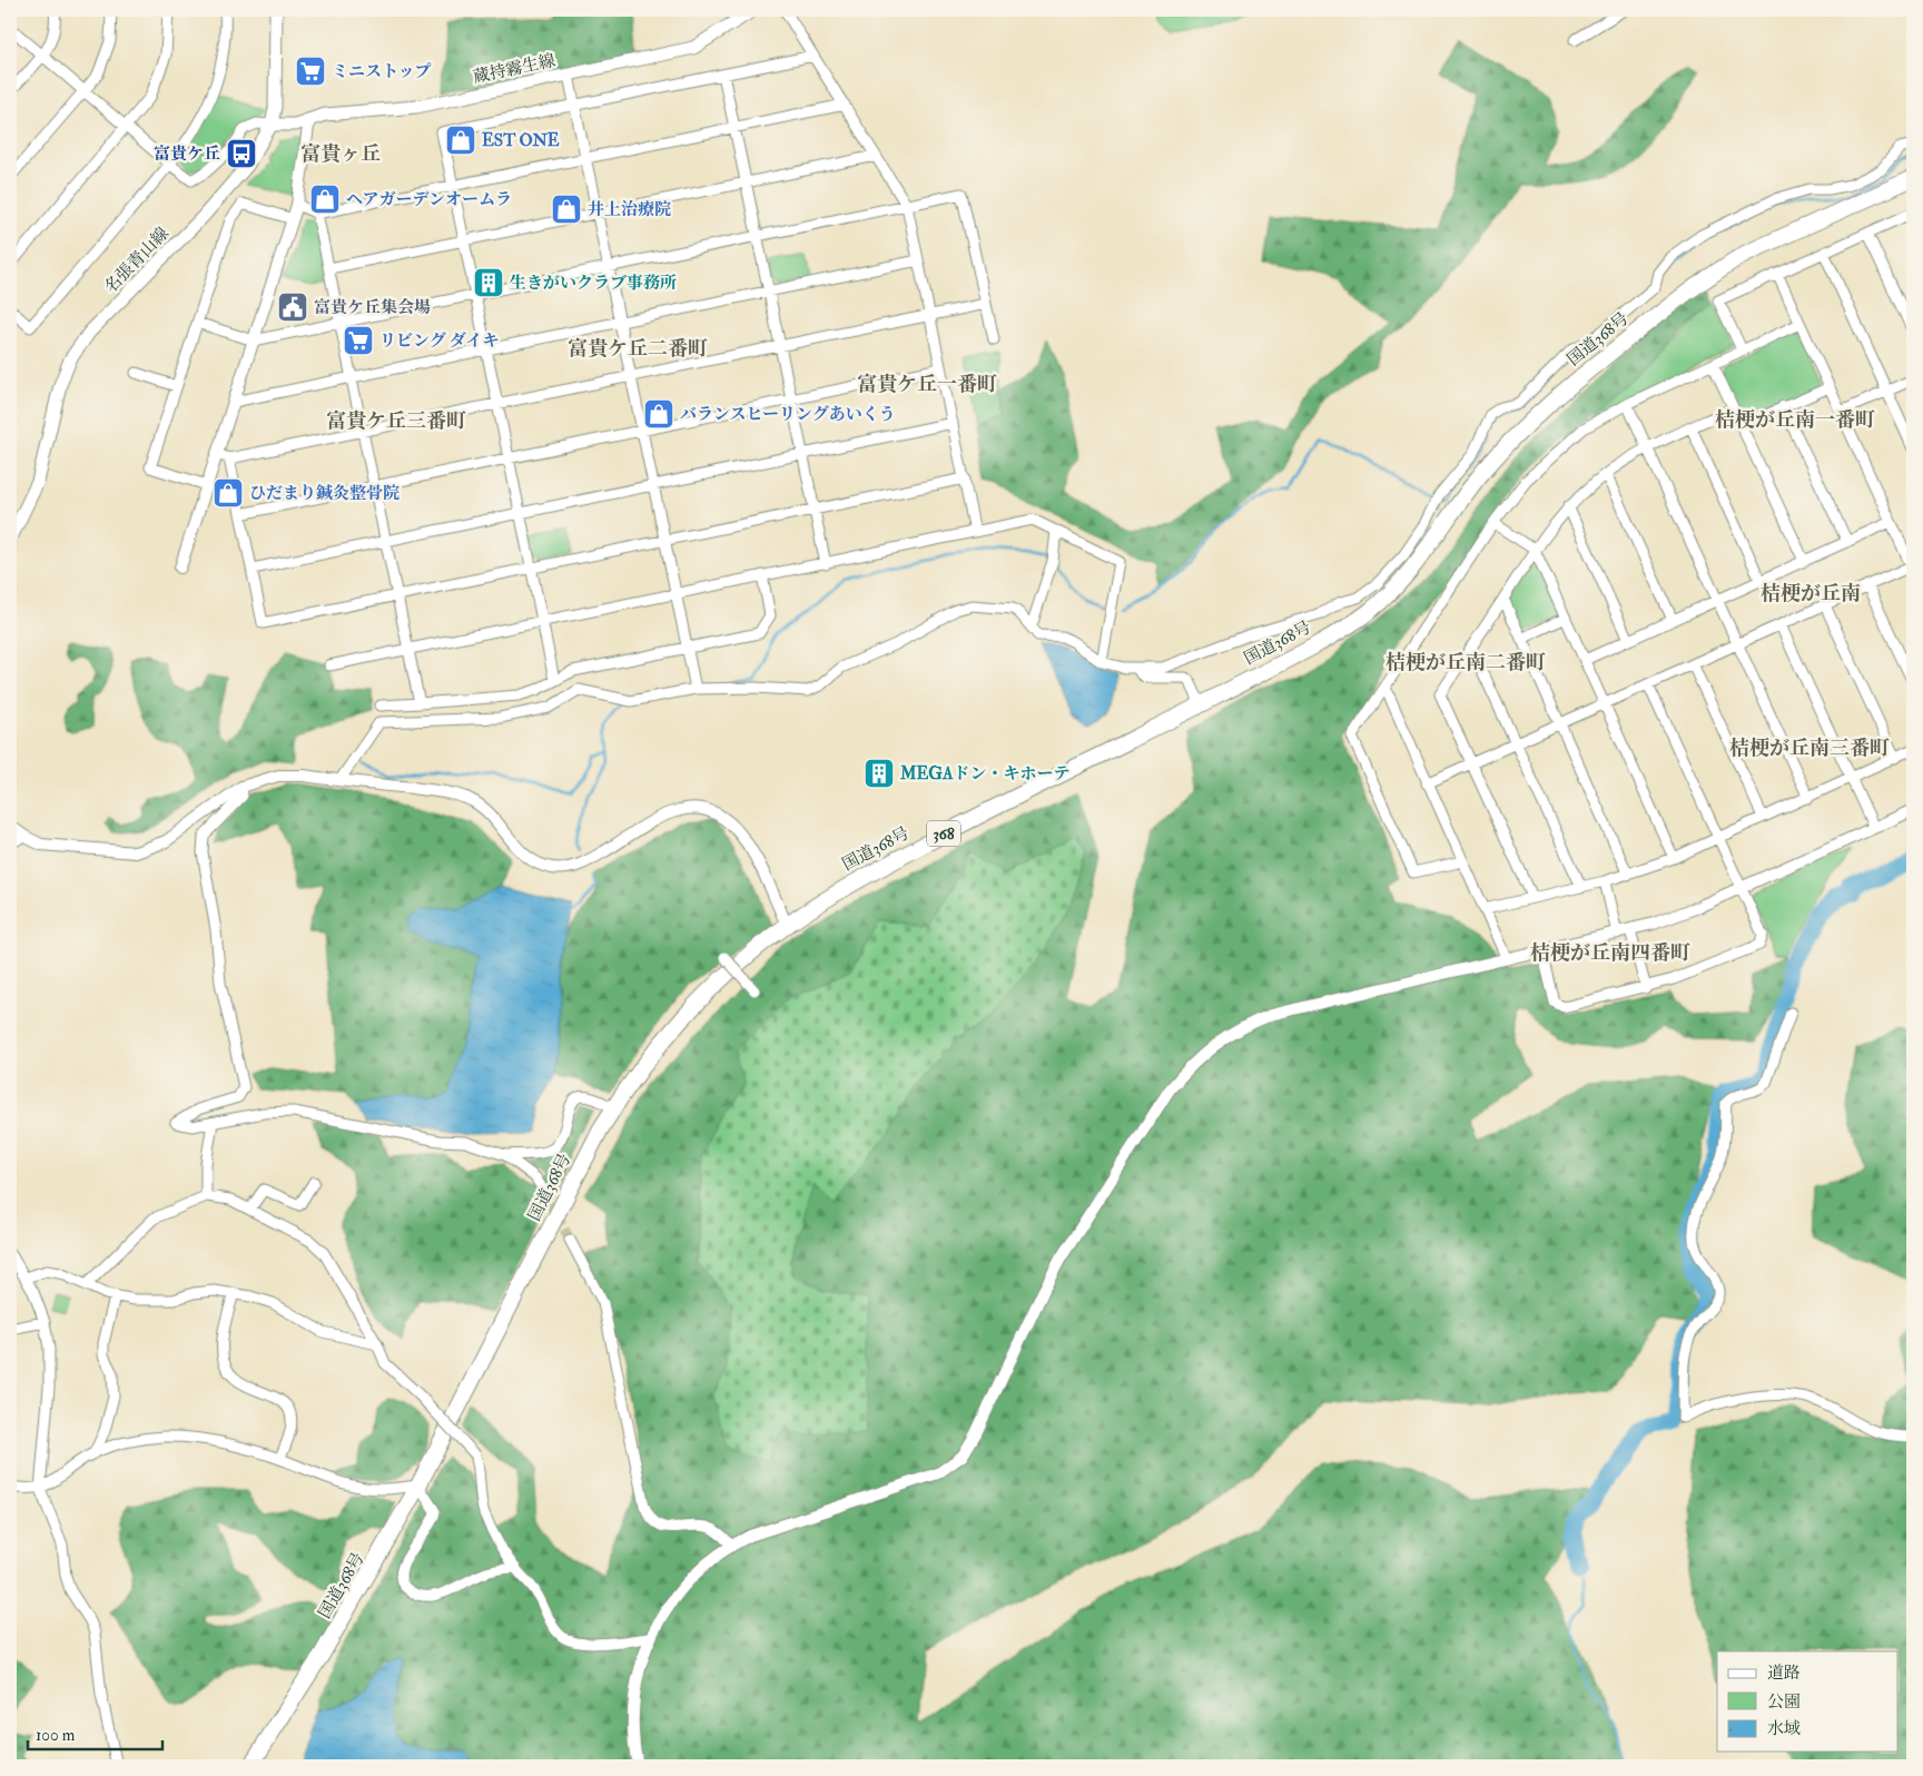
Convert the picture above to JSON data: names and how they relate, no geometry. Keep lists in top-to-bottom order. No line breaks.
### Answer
{"streets":{"highway":["国道368号","368"],"main road":["蔵持霧生線","名張青山線"]},"crossings":[["蔵持霧生線","名張青山線"]],"districts":["富貴ヶ丘","富貴ケ丘二番町","富貴ケ丘一番町","桔梗が丘南一番町","富貴ケ丘三番町","桔梗が丘南","桔梗が丘南二番町","桔梗が丘南三番町","桔梗が丘南四番町"],"places":{"supermarket":["ミニストップ","リビング ダイキ"],"shop":["EST ONE","ヘアガーデンオームラ","井上治療院","バランスヒーリングあいくう","ひだまり鍼灸整骨院"],"bus stop":["富貴ケ丘"],"building":["生きがいクラブ事務所","MEGAドン・キホーテ"],"public building":["富貴ケ丘集会場"]},"legend":["道路","公園","水域"],"scale_bar":"100 m"}
